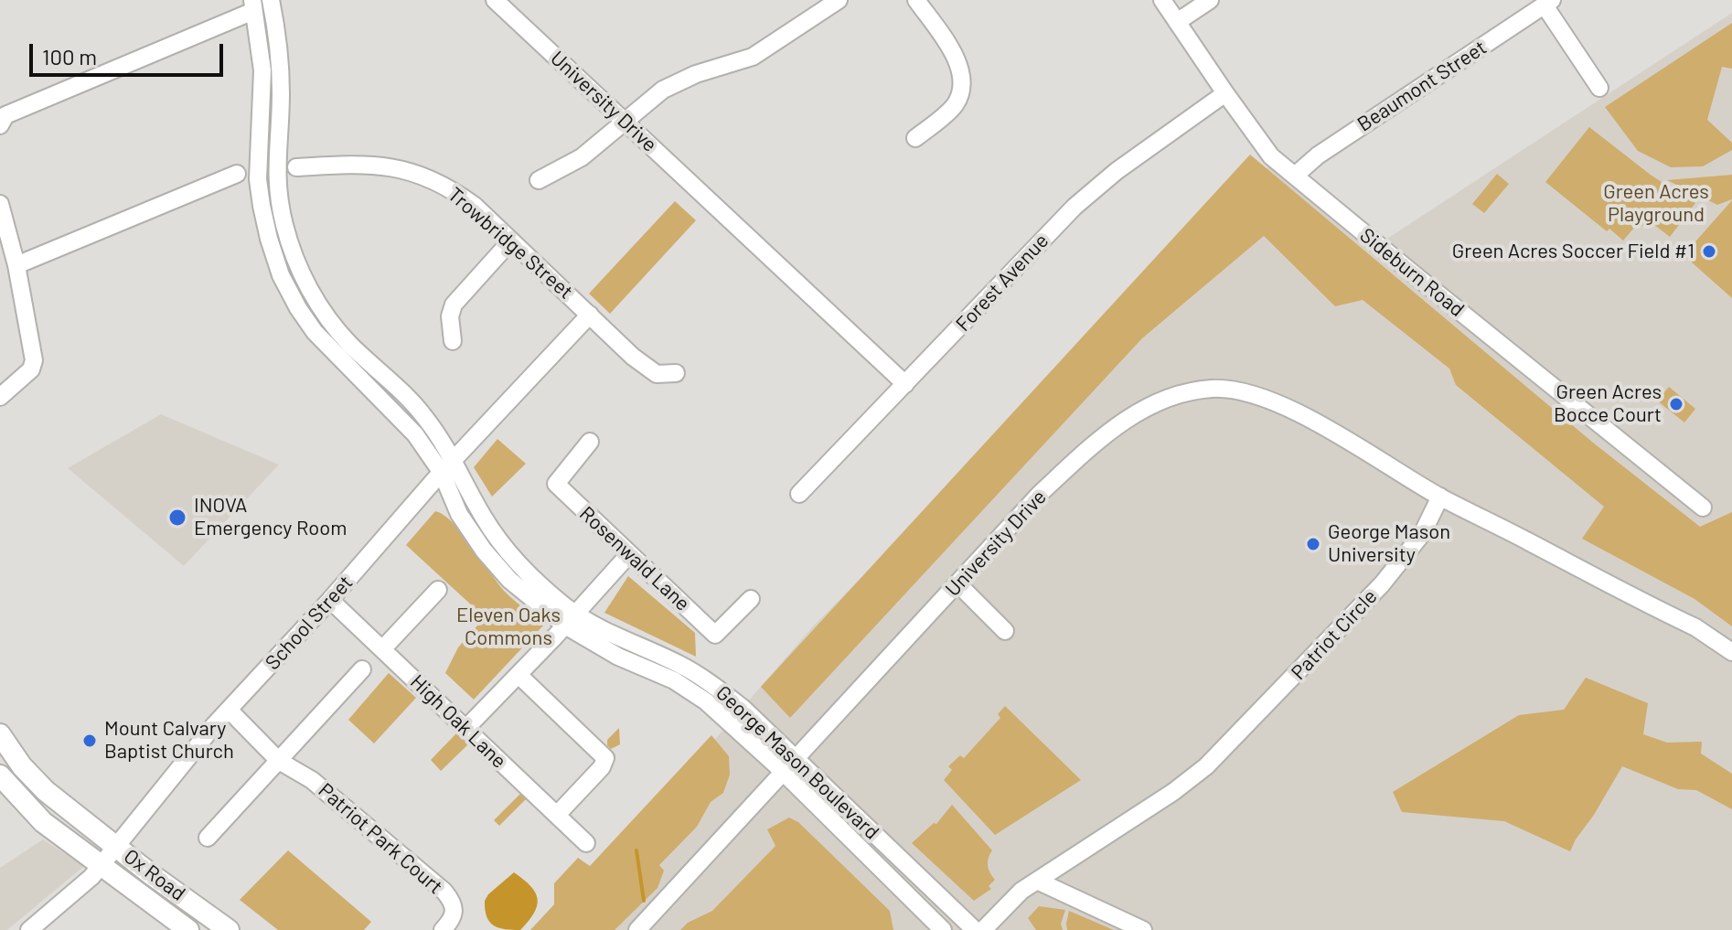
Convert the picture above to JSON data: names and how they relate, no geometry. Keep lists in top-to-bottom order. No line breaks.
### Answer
{"streets":{"main road":["Ox Road"],"street":["Beaumont Street","University Drive","Trowbridge Street","Sideburn Road","Forest Avenue","Rosenwald Lane","School Street","Patriot Circle","High Oak Lane","George Mason Boulevard","Patriot Park Court"]},"crossings":[["Beaumont Street","Sideburn Road"],["University Drive","Forest Avenue"],["University Drive","Patriot Circle"],["University Drive","George Mason Boulevard"],["Trowbridge Street","School Street"],["Sideburn Road","Forest Avenue"],["School Street","High Oak Lane"],["School Street","George Mason Boulevard"],["School Street","Patriot Park Court"],["School Street","Ox Road"]],"parks":["Green Acres Playground","Eleven Oaks Commons"],"places":["Green Acres Soccer Field #1","Green Acres Bocce Court","INOVA Emergency Room","George Mason University","Mount Calvary Baptist Church"],"scale_bar":"100 m"}
